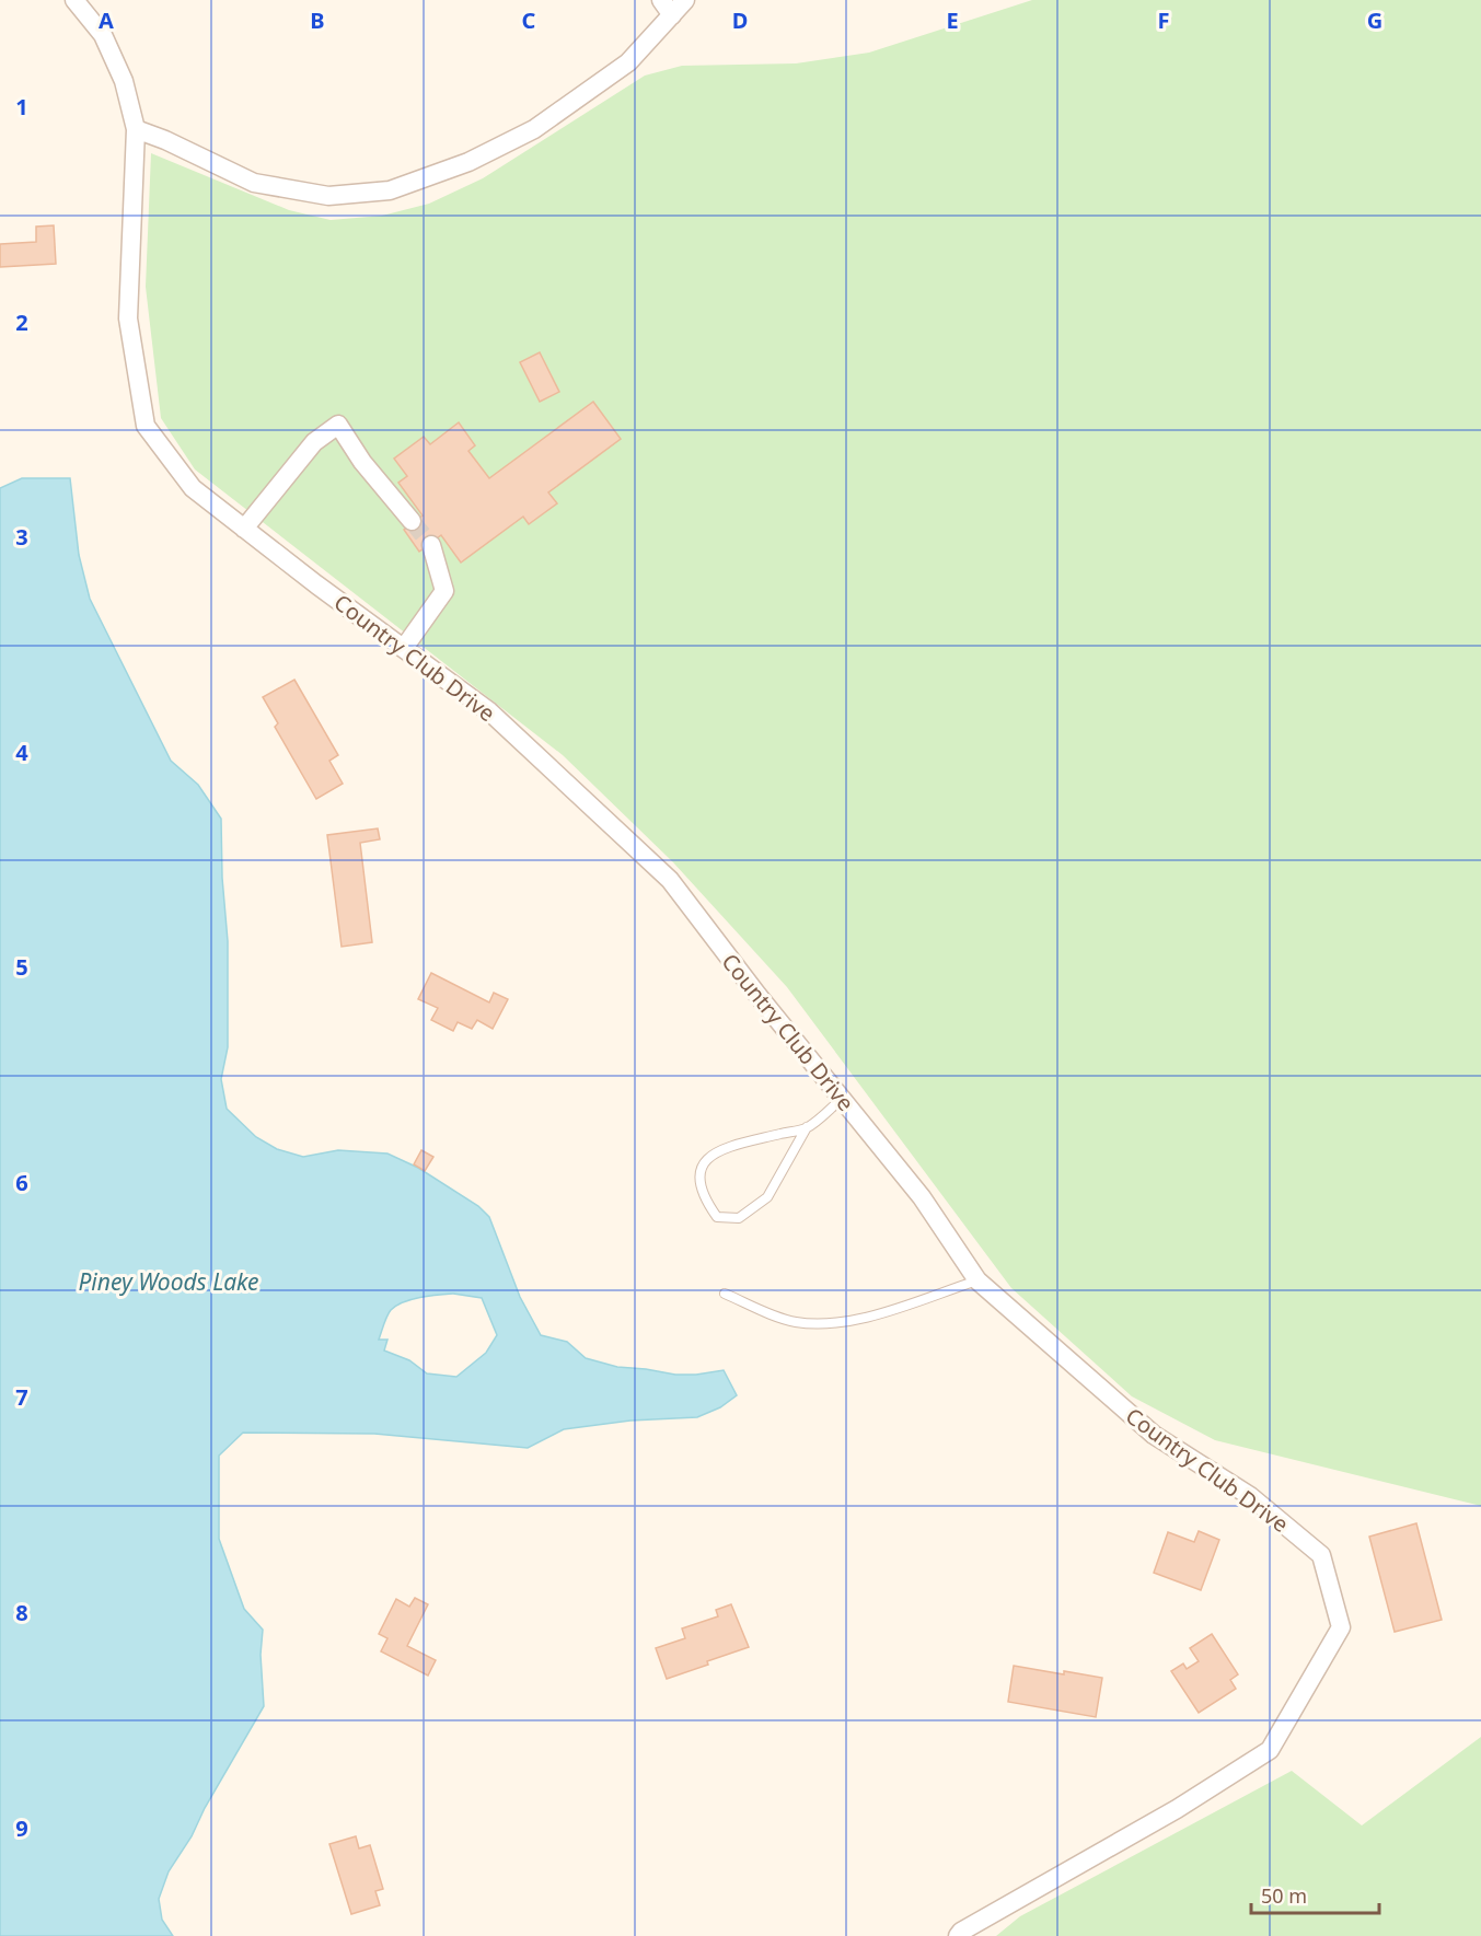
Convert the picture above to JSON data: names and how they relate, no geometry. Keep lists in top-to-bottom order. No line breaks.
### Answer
{"streets":{"street":["Country Club Drive"]},"water":["Piney Woods Lake"],"scale_bar":"50 m","grid":{"columns":["A","B","C","D","E","F","G"],"rows":["1","2","3","4","5","6","7","8","9"]}}
